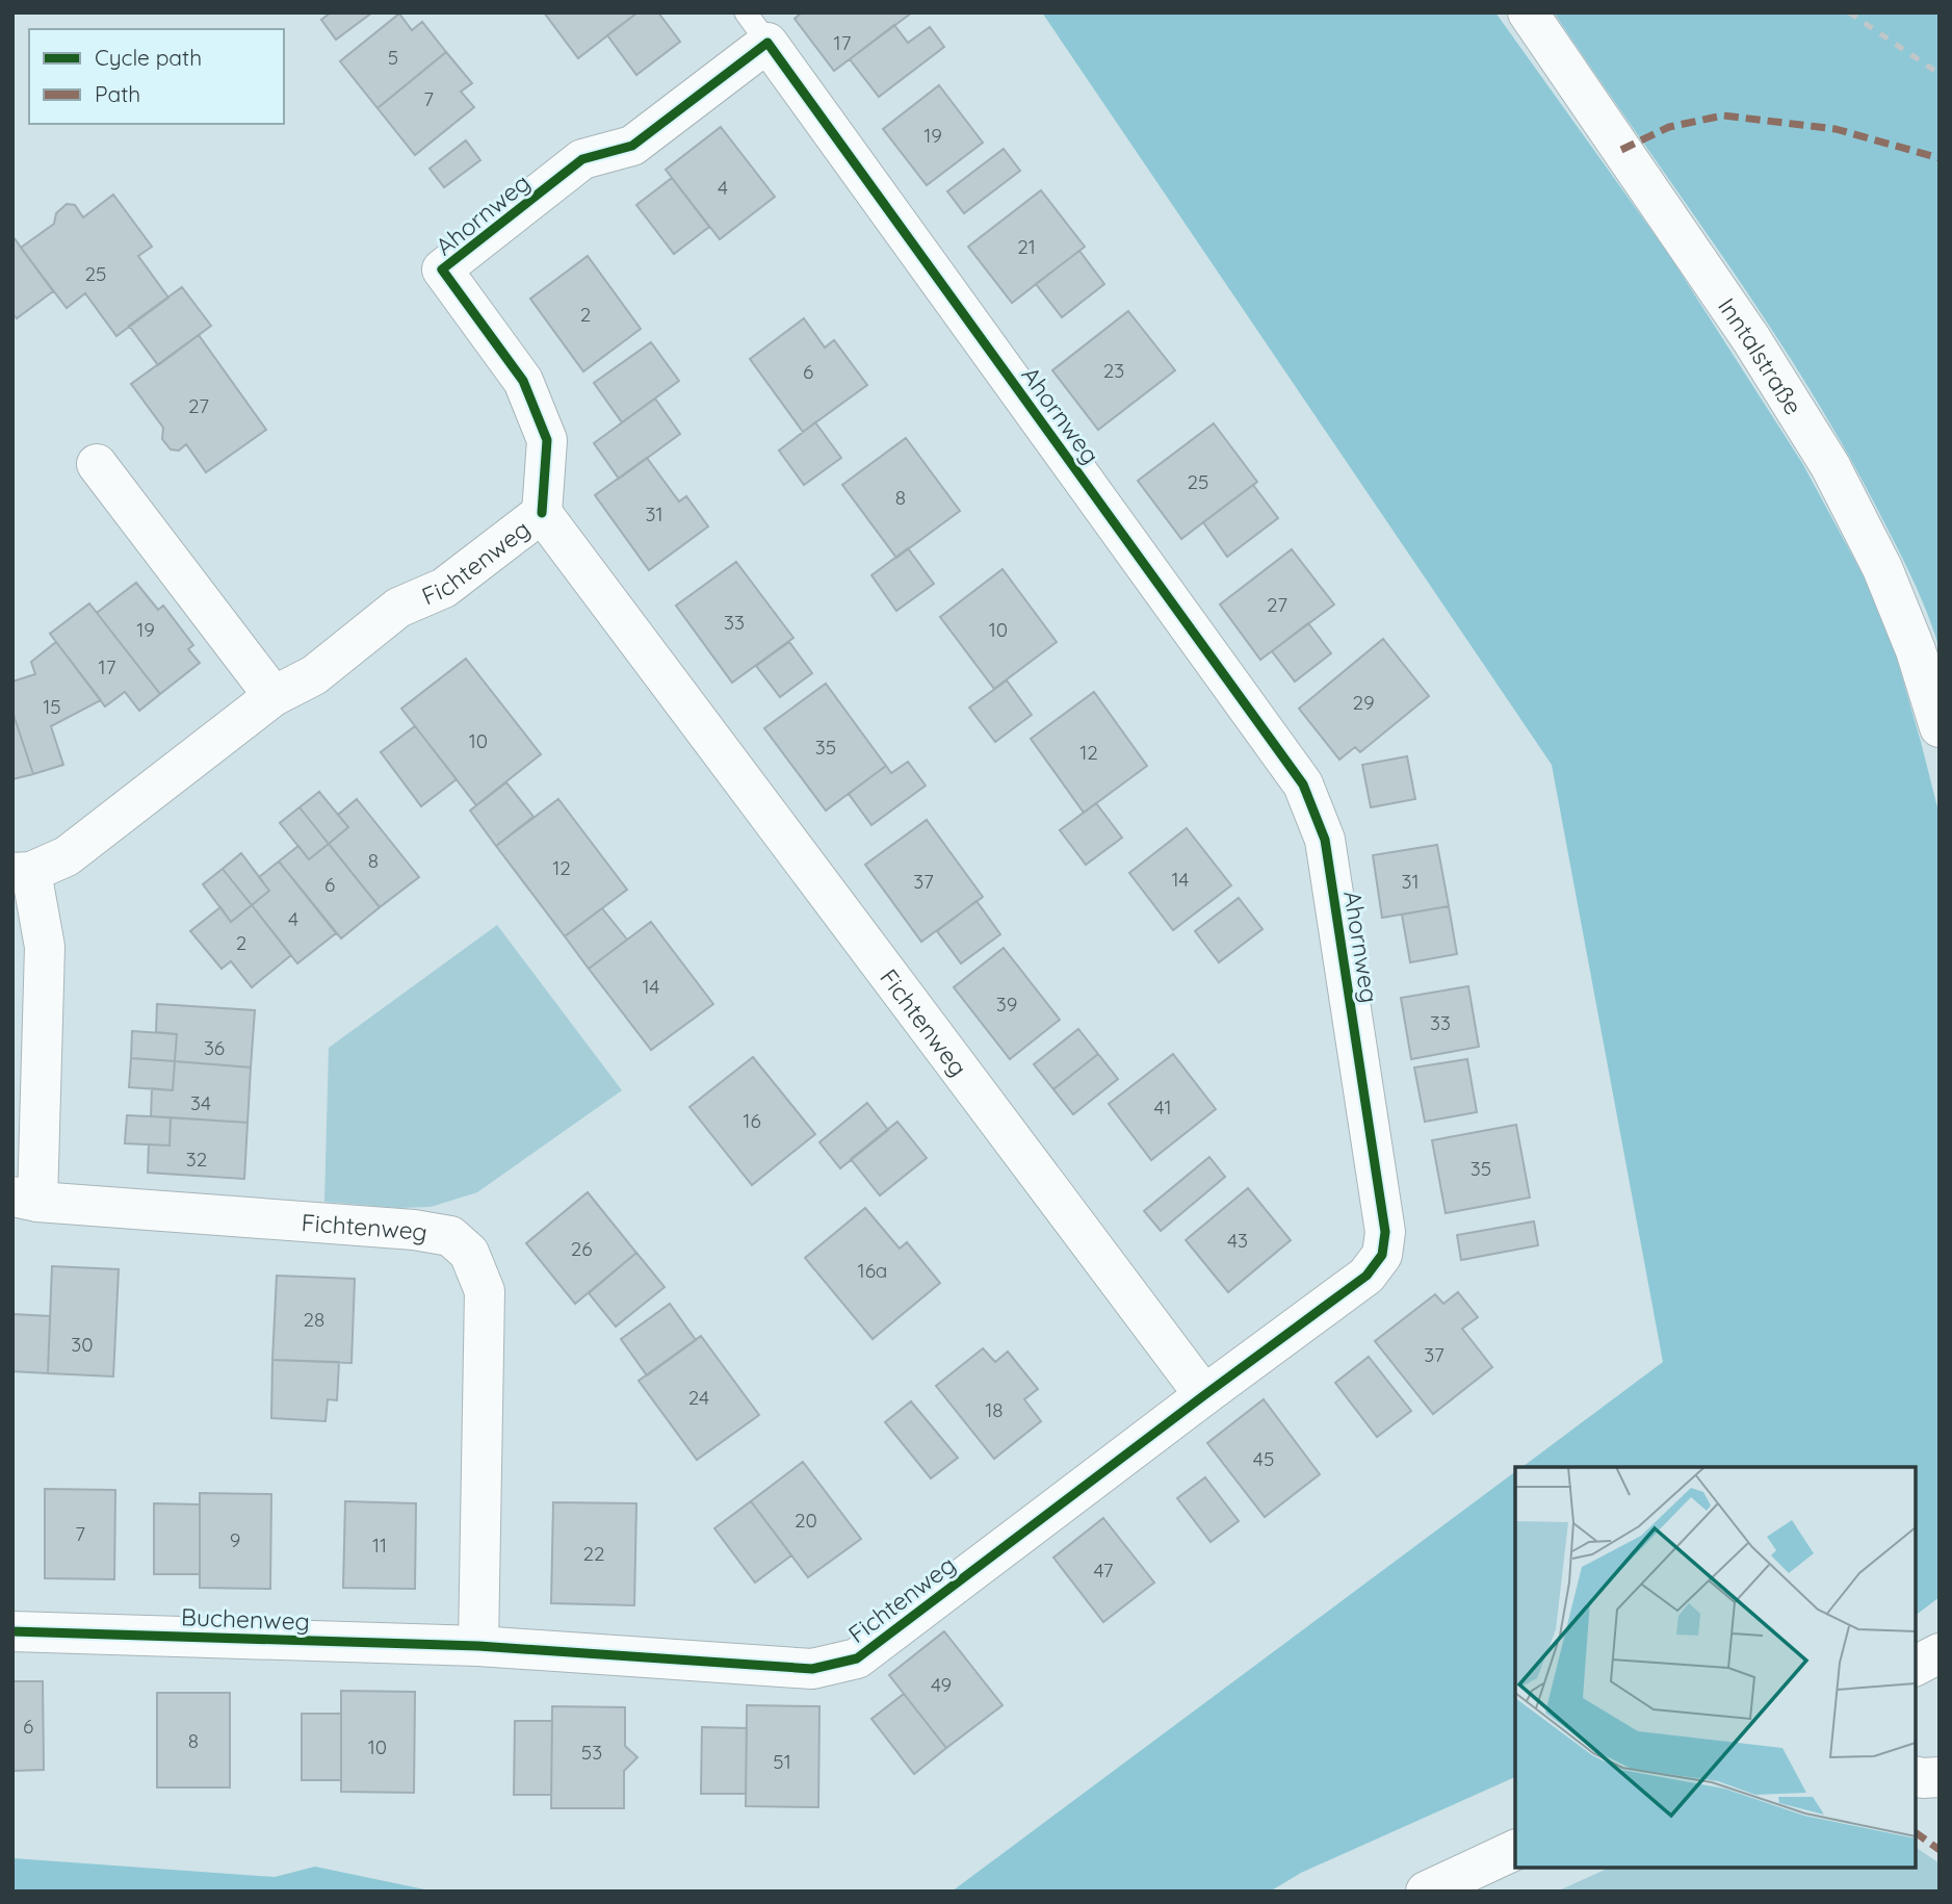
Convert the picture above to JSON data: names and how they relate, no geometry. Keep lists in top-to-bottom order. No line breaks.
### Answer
{"streets":{"street":["Ahornweg","Inntalstraße","Fichtenweg","Buchenweg"]},"crossings":[["Ahornweg","Fichtenweg"],["Fichtenweg","Buchenweg"]],"house_numbers":["17","5","7","19","4","21","25","2","23","6","27","25","8","31","27","33","19","10","17","29","15","10","35","12","8","12","14","37","31","6","4","2","14","39","33","36","34","41","16","32","35","43","26","16a","28","30","37","24","18","45","20","7","9","11","22","47","49","6","8","10","53","51"],"legend":["Cycle path","Path"]}
